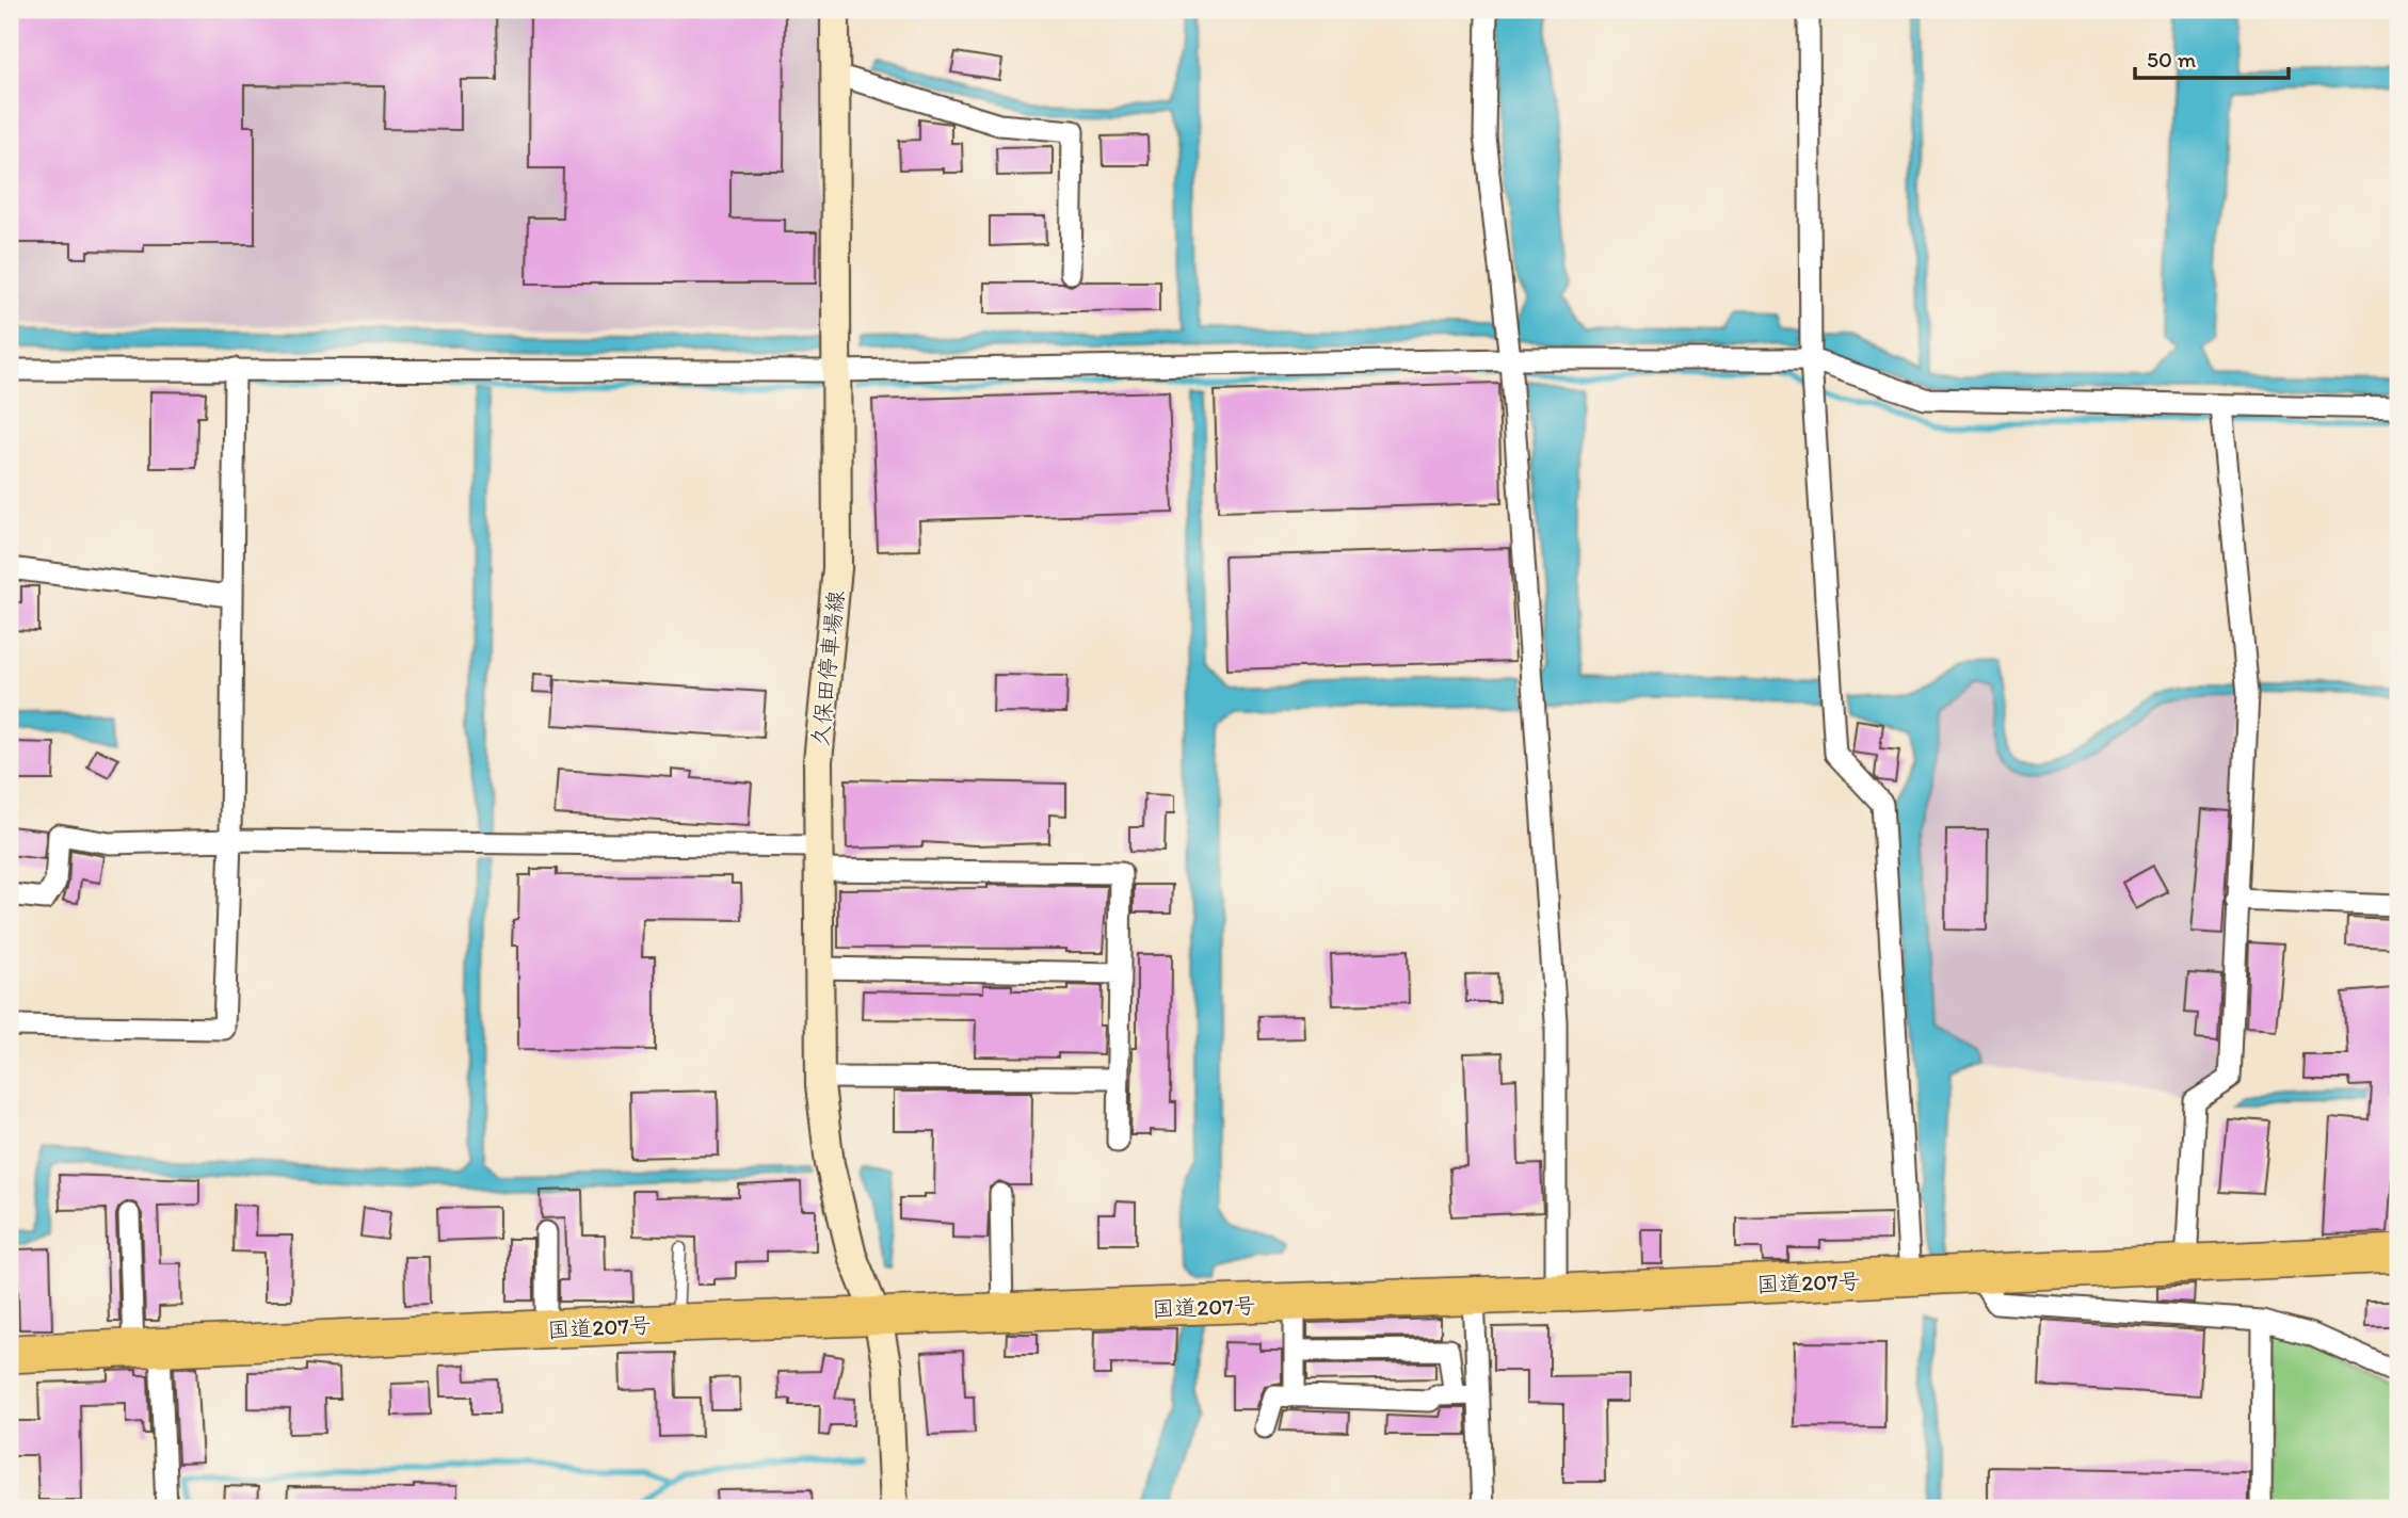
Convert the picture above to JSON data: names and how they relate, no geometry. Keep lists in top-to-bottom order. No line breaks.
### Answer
{"streets":{"highway":["国道207号"],"main road":["久保田停車場線"]},"crossings":[["久保田停車場線","国道207号"]],"scale_bar":"50 m"}
